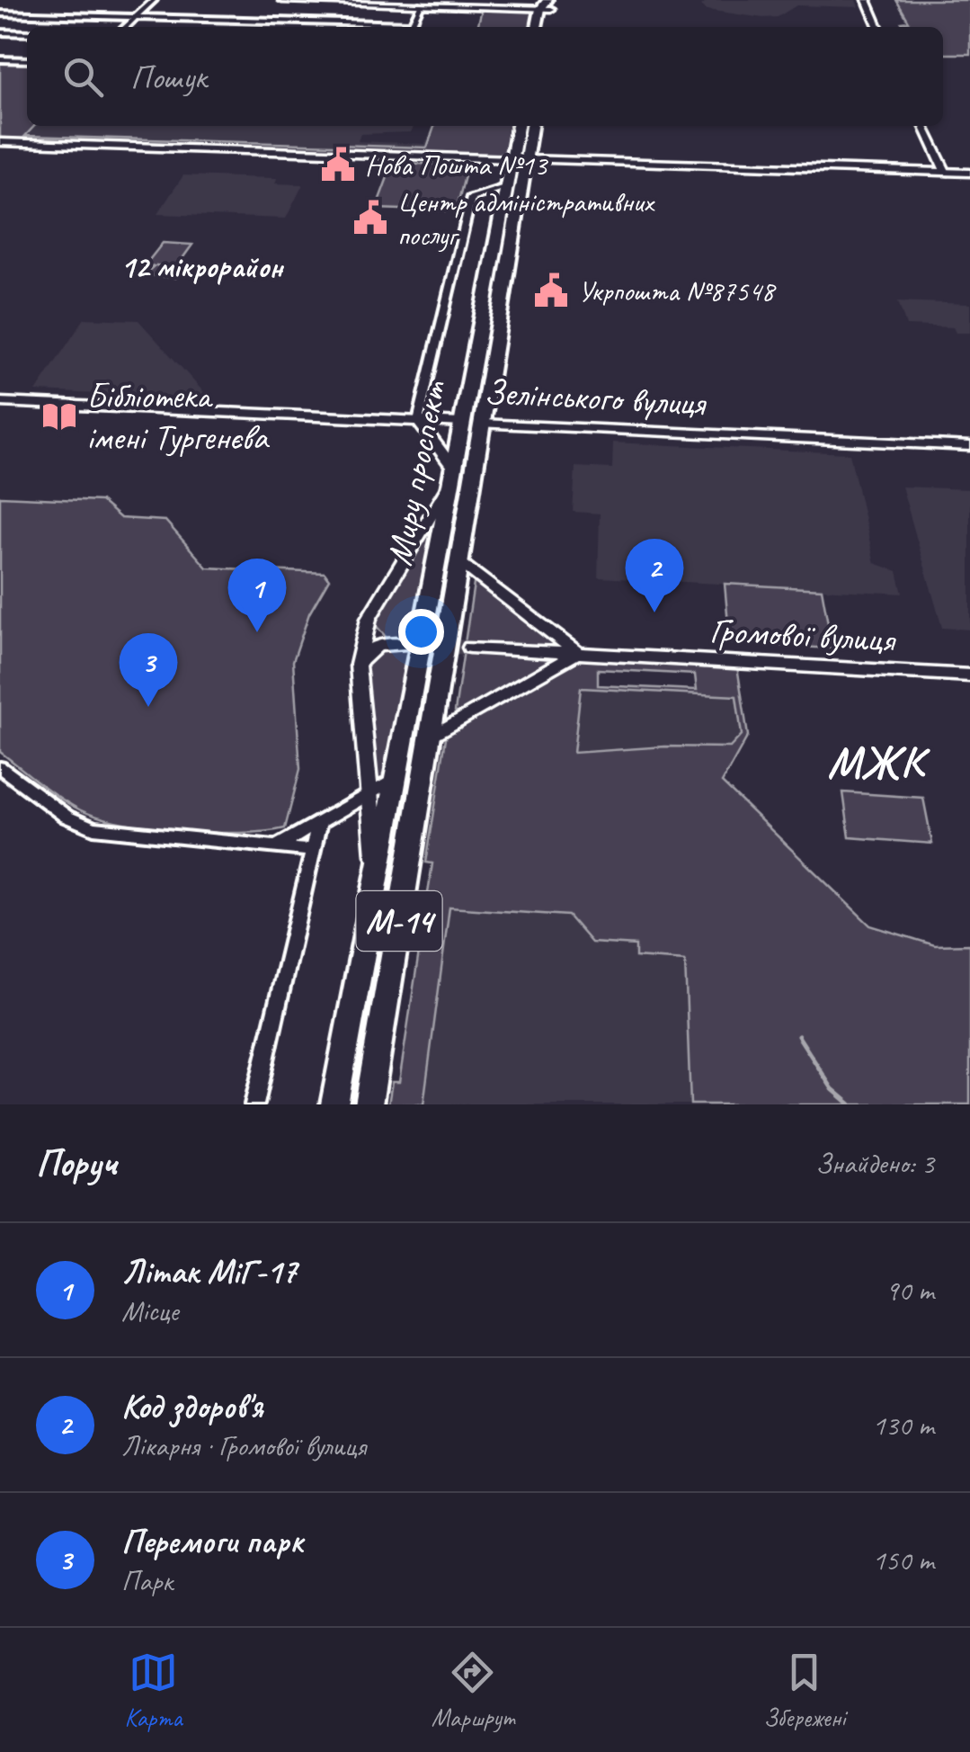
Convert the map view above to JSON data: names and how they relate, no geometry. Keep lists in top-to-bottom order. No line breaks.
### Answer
{"streets":{"highway":["Зелінського вулиця","Миру проспект","М-14"],"street":["Громової вулиця"]},"crossings":[["Зелінського вулиця","Миру проспект"]],"districts":["12 мікрорайон","МЖК"],"places":{"public building":["Нова Пошта №13","Центр адміністративних послуг","Укрпошта №87548"],"library":["Бібліотека імені Тургенєва"]},"page":{"search":"Пошук","pins":["2","1","3"],"heading":["Поруч","Знайдено: 3"],"list":[{"mark":"1","name":"Літак МіГ-17","note":"Місце","value":"90 m"},{"mark":"2","name":"Код здоров'я","note":"Лікарня · Громової вулиця","value":"130 m"},{"mark":"3","name":"Перемоги парк","note":"Парк","value":"150 m"}],"nav":["Карта","Маршрут","Збережені"]}}
